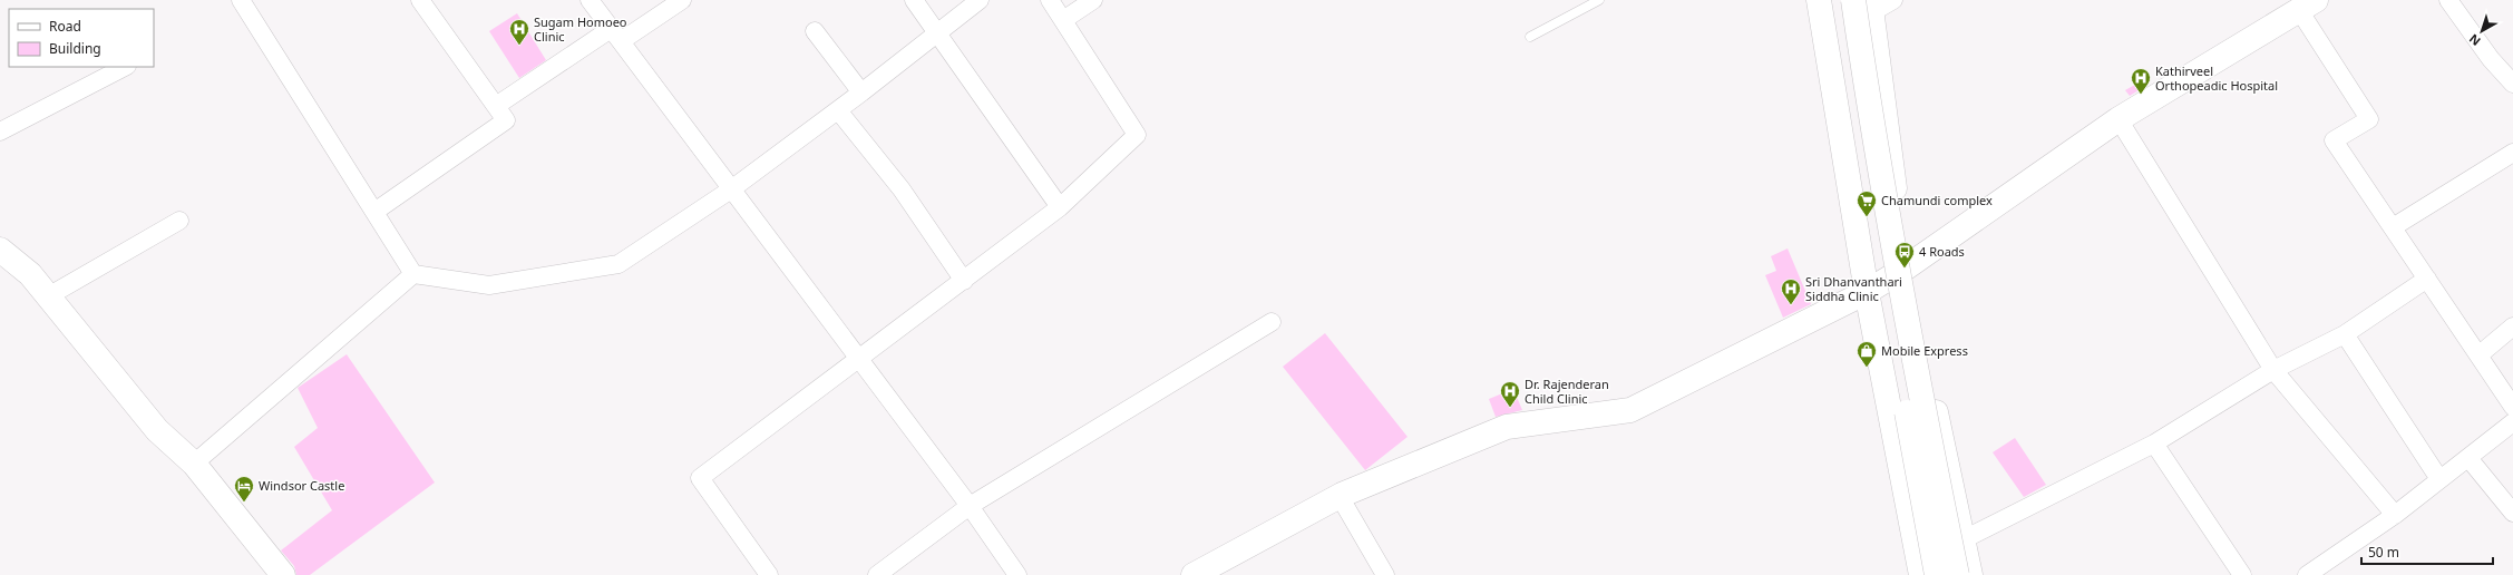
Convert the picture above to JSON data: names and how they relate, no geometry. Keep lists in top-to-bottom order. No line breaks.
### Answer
{"places":{"hospital":["Sugam Homoeo Clinic","Kathirveel Orthopeadic Hospital","Sri Dhanvanthari Siddha Clinic","Dr. Rajenderan Child Clinic"],"supermarket":["Chamundi complex"],"bus stop":["4 Roads"],"shop":["Mobile Express"],"hotel":["Windsor Castle"]},"legend":["Road","Building"],"scale_bar":"50 m","north":"bottom left"}
